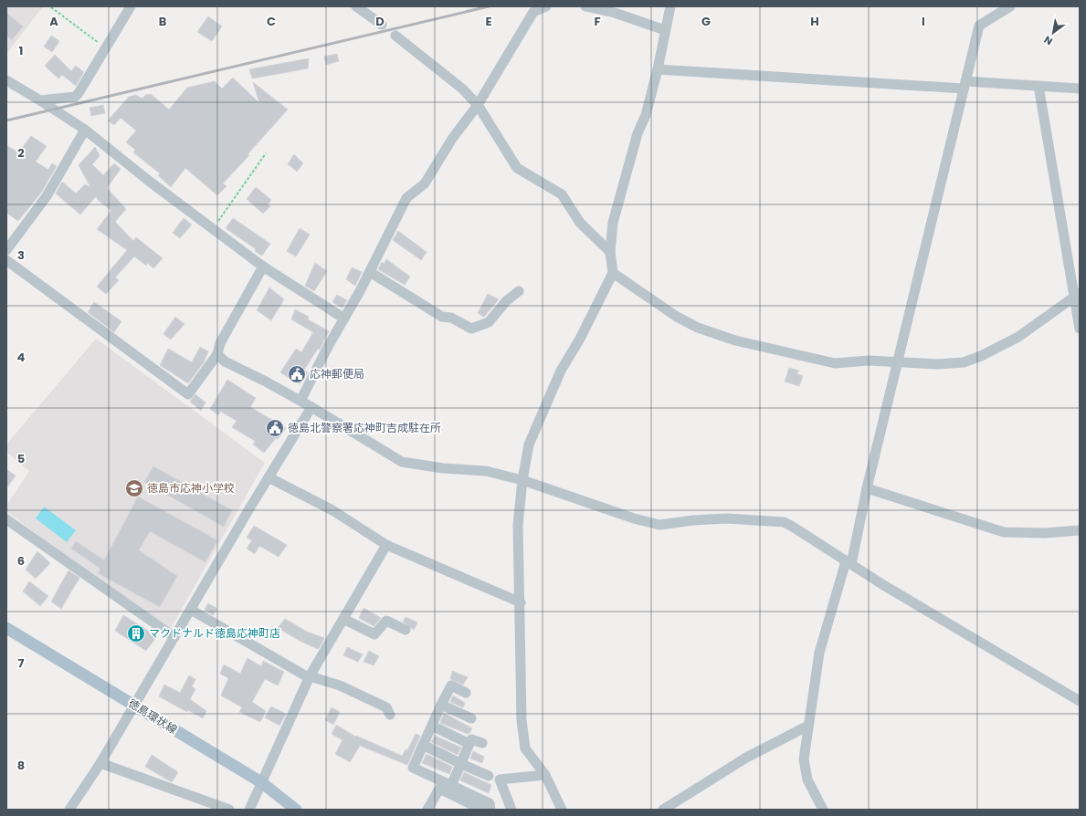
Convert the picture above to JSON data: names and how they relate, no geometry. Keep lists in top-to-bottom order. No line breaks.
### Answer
{"streets":{"main road":["徳島環状線"]},"places":{"public building":["応神郵便局","徳島北警察署応神町吉成駐在所"],"school or university":["徳島市応神小学校"],"building":["マクドナルド徳島応神町店"]},"north":"bottom left","grid":{"columns":["A","B","C","D","E","F","G","H","I"],"rows":["1","2","3","4","5","6","7","8"]}}
